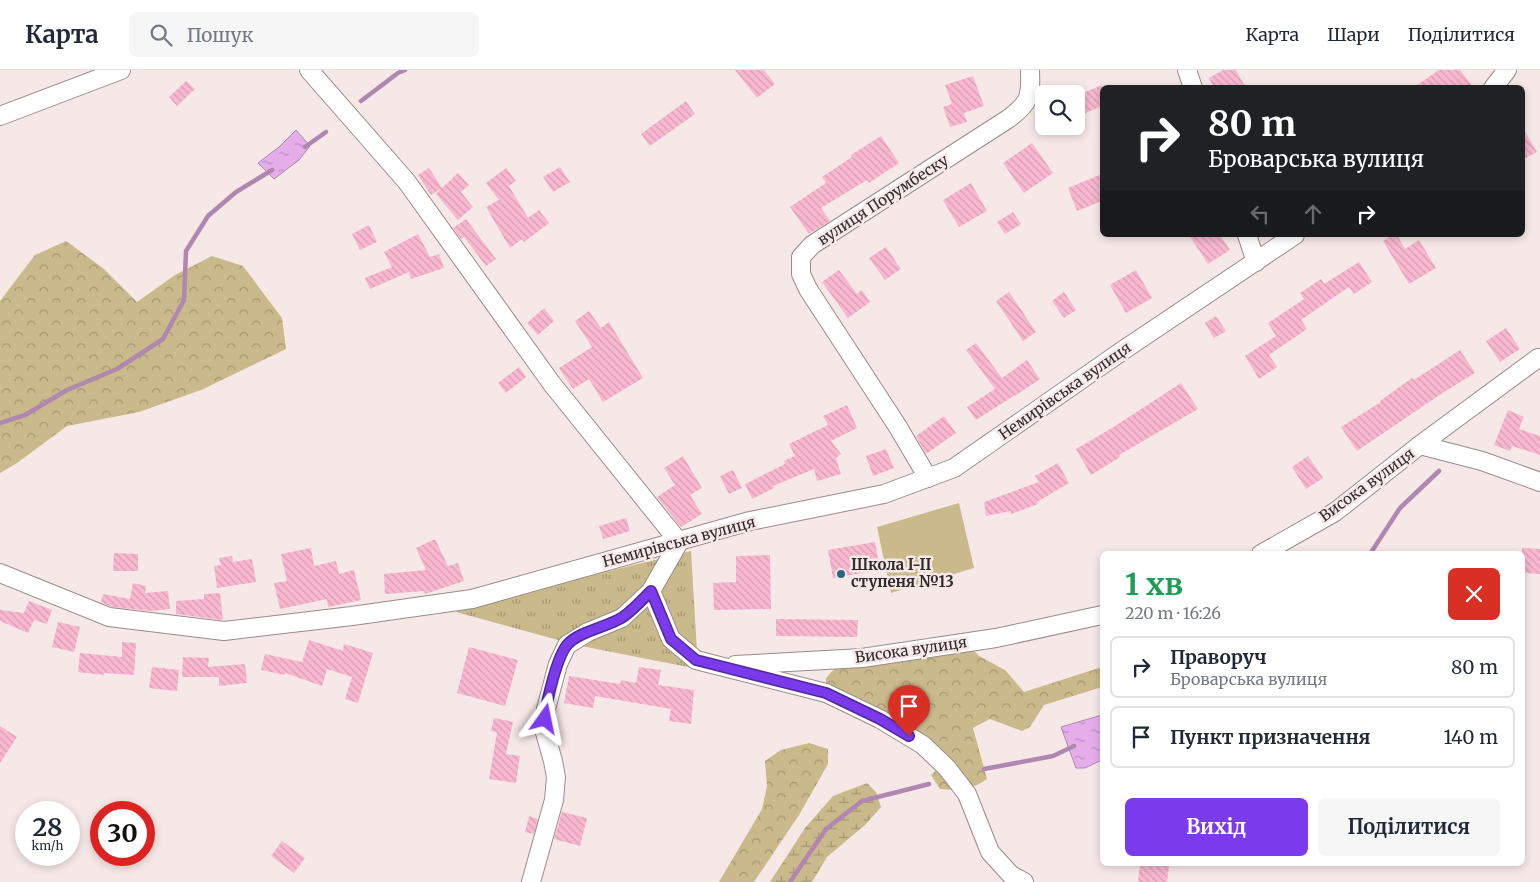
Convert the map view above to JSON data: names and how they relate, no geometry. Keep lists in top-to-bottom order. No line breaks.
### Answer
{"streets":{"street":["вулиця Порумбеску","Немирівська вулиця","Висока вулиця"]},"crossings":[["вулиця Порумбеску","Немирівська вулиця"]],"places":["Школа I-II ступеня №13"],"page":{"header":"Карта","search":"Пошук","nav":["Карта","Шари","Поділитися"],"turn":["80 m","Броварська вулиця"],"heading":["1 хв","220 m · 16:26"],"list":[{"name":"Праворуч","note":"Броварська вулиця","value":"80 m"},{"name":"Пункт призначення","value":"140 m"}],"buttons":["Вихід","Поділитися"],"speed":"28 km/h","limit":"30"}}
